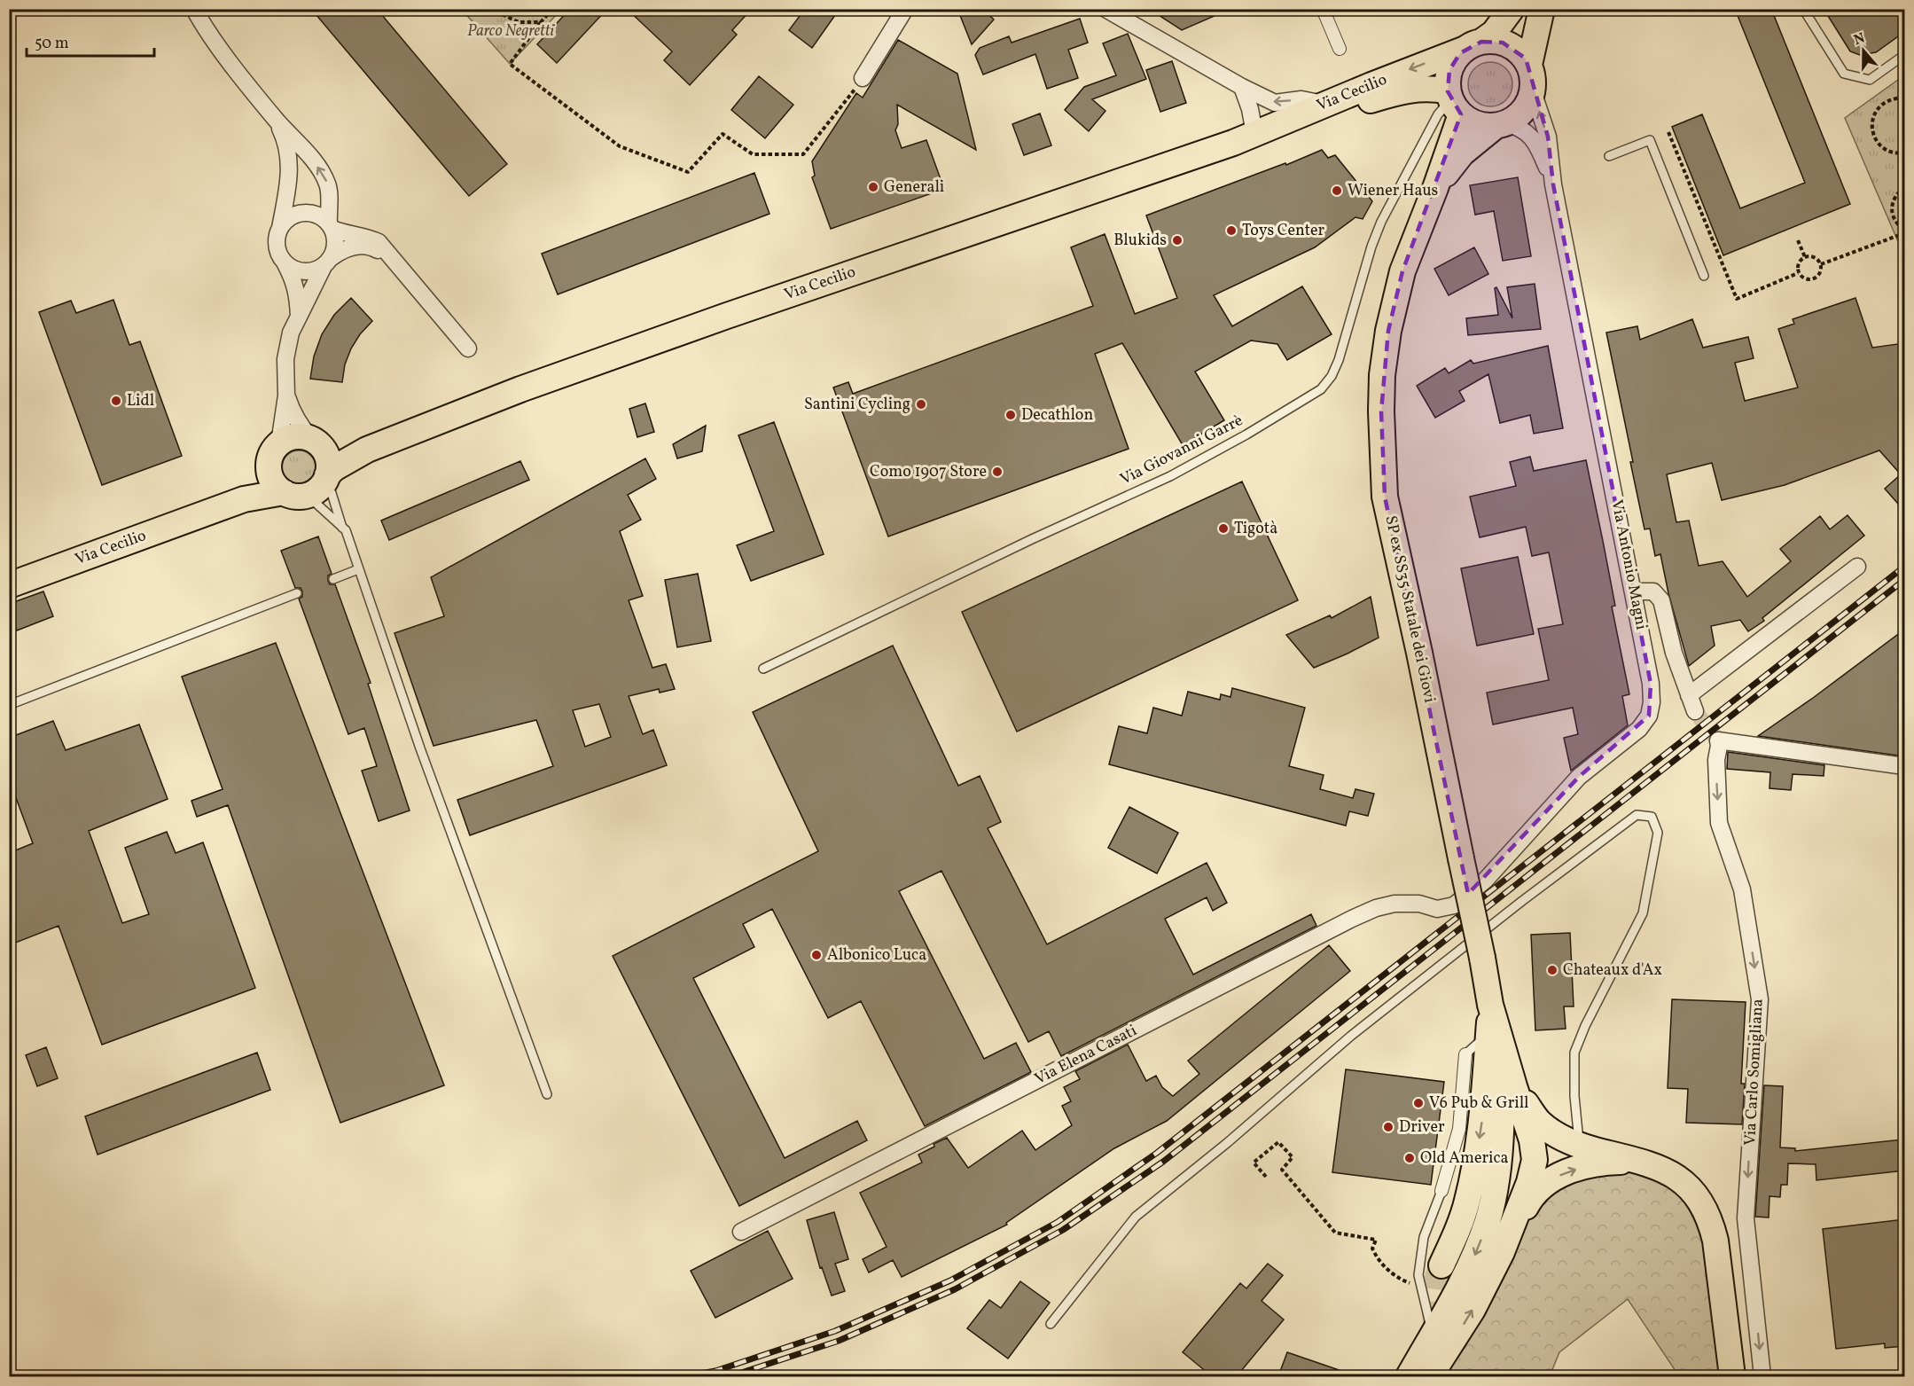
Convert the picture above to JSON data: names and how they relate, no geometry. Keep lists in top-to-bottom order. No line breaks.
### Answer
{"streets":{"main road":["Via Cecilio","SP ex SS35 Statale dei Giovi"],"street":["Via Antonio Magni","Via Elena Casati","Via Carlo Somigliana"],"lane":["Via Giovanni Garrè"]},"crossings":[["Via Cecilio","Via Giovanni Garrè"],["Via Cecilio","SP ex SS35 Statale dei Giovi"],["Via Giovanni Garrè","SP ex SS35 Statale dei Giovi"],["Via Antonio Magni","Via Elena Casati"]],"parks":["Parco Negretti"],"places":["Generali","Wiener Haus","Toys Center","Blukids","Lidl","Santini Cycling","Decathlon","Como 1907 Store","Tigotà","Albonico Luca","Chateaux d'Ax","V6 Pub & Grill","Driver","Old America"],"scale_bar":"50 m","north":"top"}
